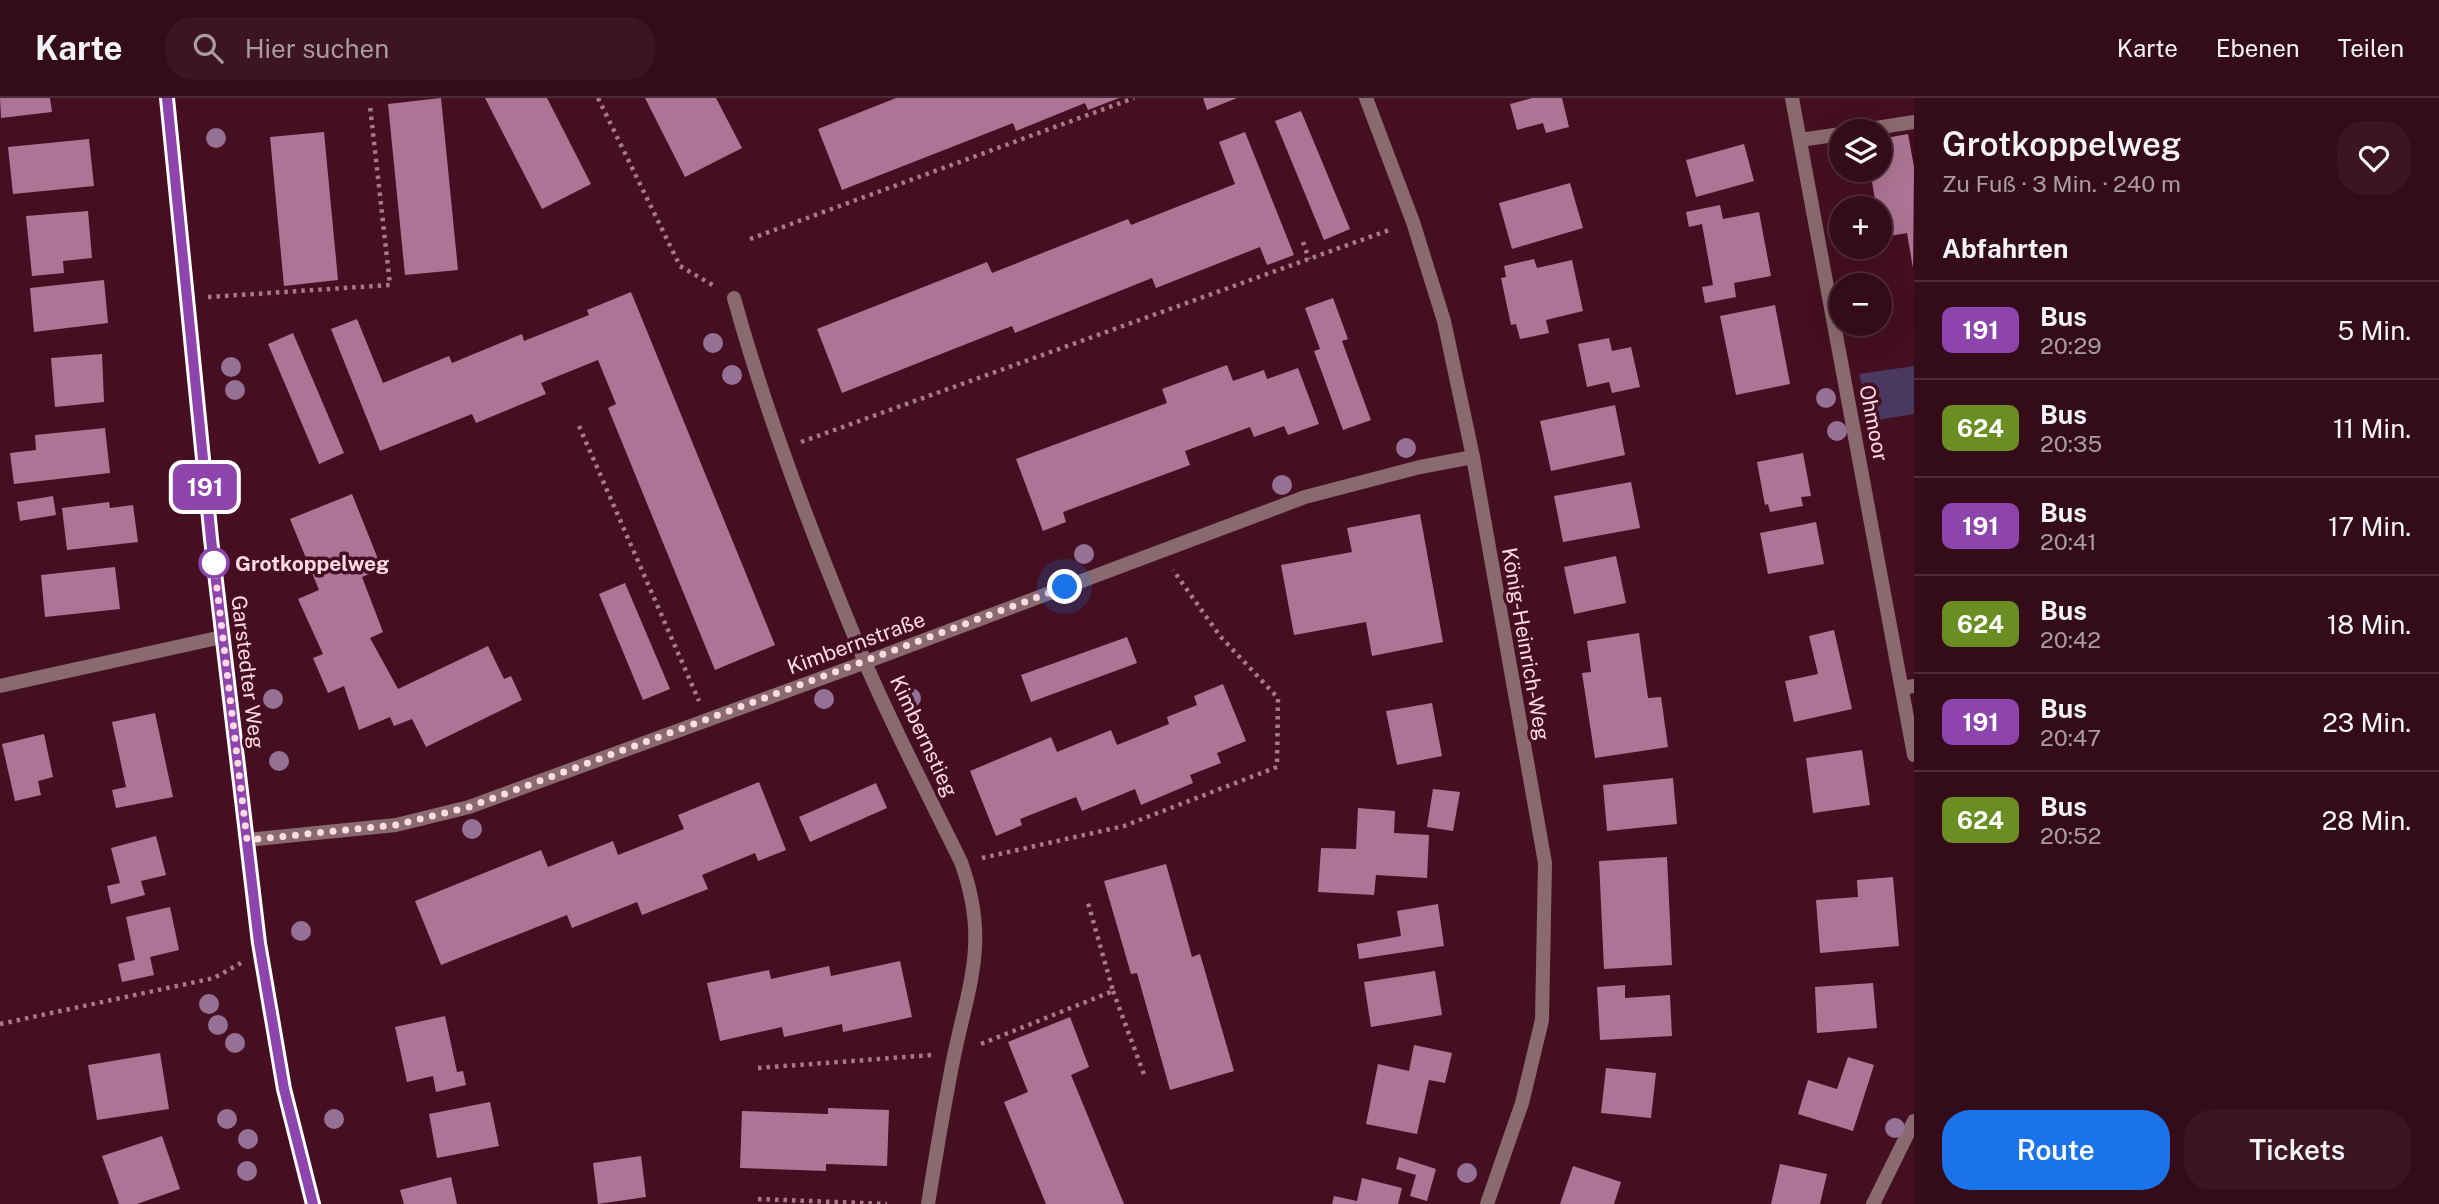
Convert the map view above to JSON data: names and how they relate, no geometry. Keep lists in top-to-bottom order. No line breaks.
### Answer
{"streets":{"main road":["Garstedter Weg"],"street":["Ohmoor","Kimbernstraße","König-Heinrich-Weg","Kimbernstieg"]},"crossings":[["Kimbernstraße","König-Heinrich-Weg"],["Kimbernstraße","Garstedter Weg"],["Kimbernstraße","Kimbernstieg"]],"places":["Grotkoppelweg"],"lines":["bus line 191"],"page":{"header":"Karte","search":"Hier suchen","nav":["Karte","Ebenen","Teilen"],"on_map":"191","heading":[["Grotkoppelweg","Zu Fuß · 3 Min. · 240 m"],"Abfahrten"],"map_buttons":["+","−"],"list":[{"mark":"191","name":"Bus","note":"20:29","value":"5 Min."},{"mark":"624","name":"Bus","note":"20:35","value":"11 Min."},{"mark":"191","name":"Bus","note":"20:41","value":"17 Min."},{"mark":"624","name":"Bus","note":"20:42","value":"18 Min."},{"mark":"191","name":"Bus","note":"20:47","value":"23 Min."},{"mark":"624","name":"Bus","note":"20:52","value":"28 Min."}],"buttons":["Route","Tickets"]}}
